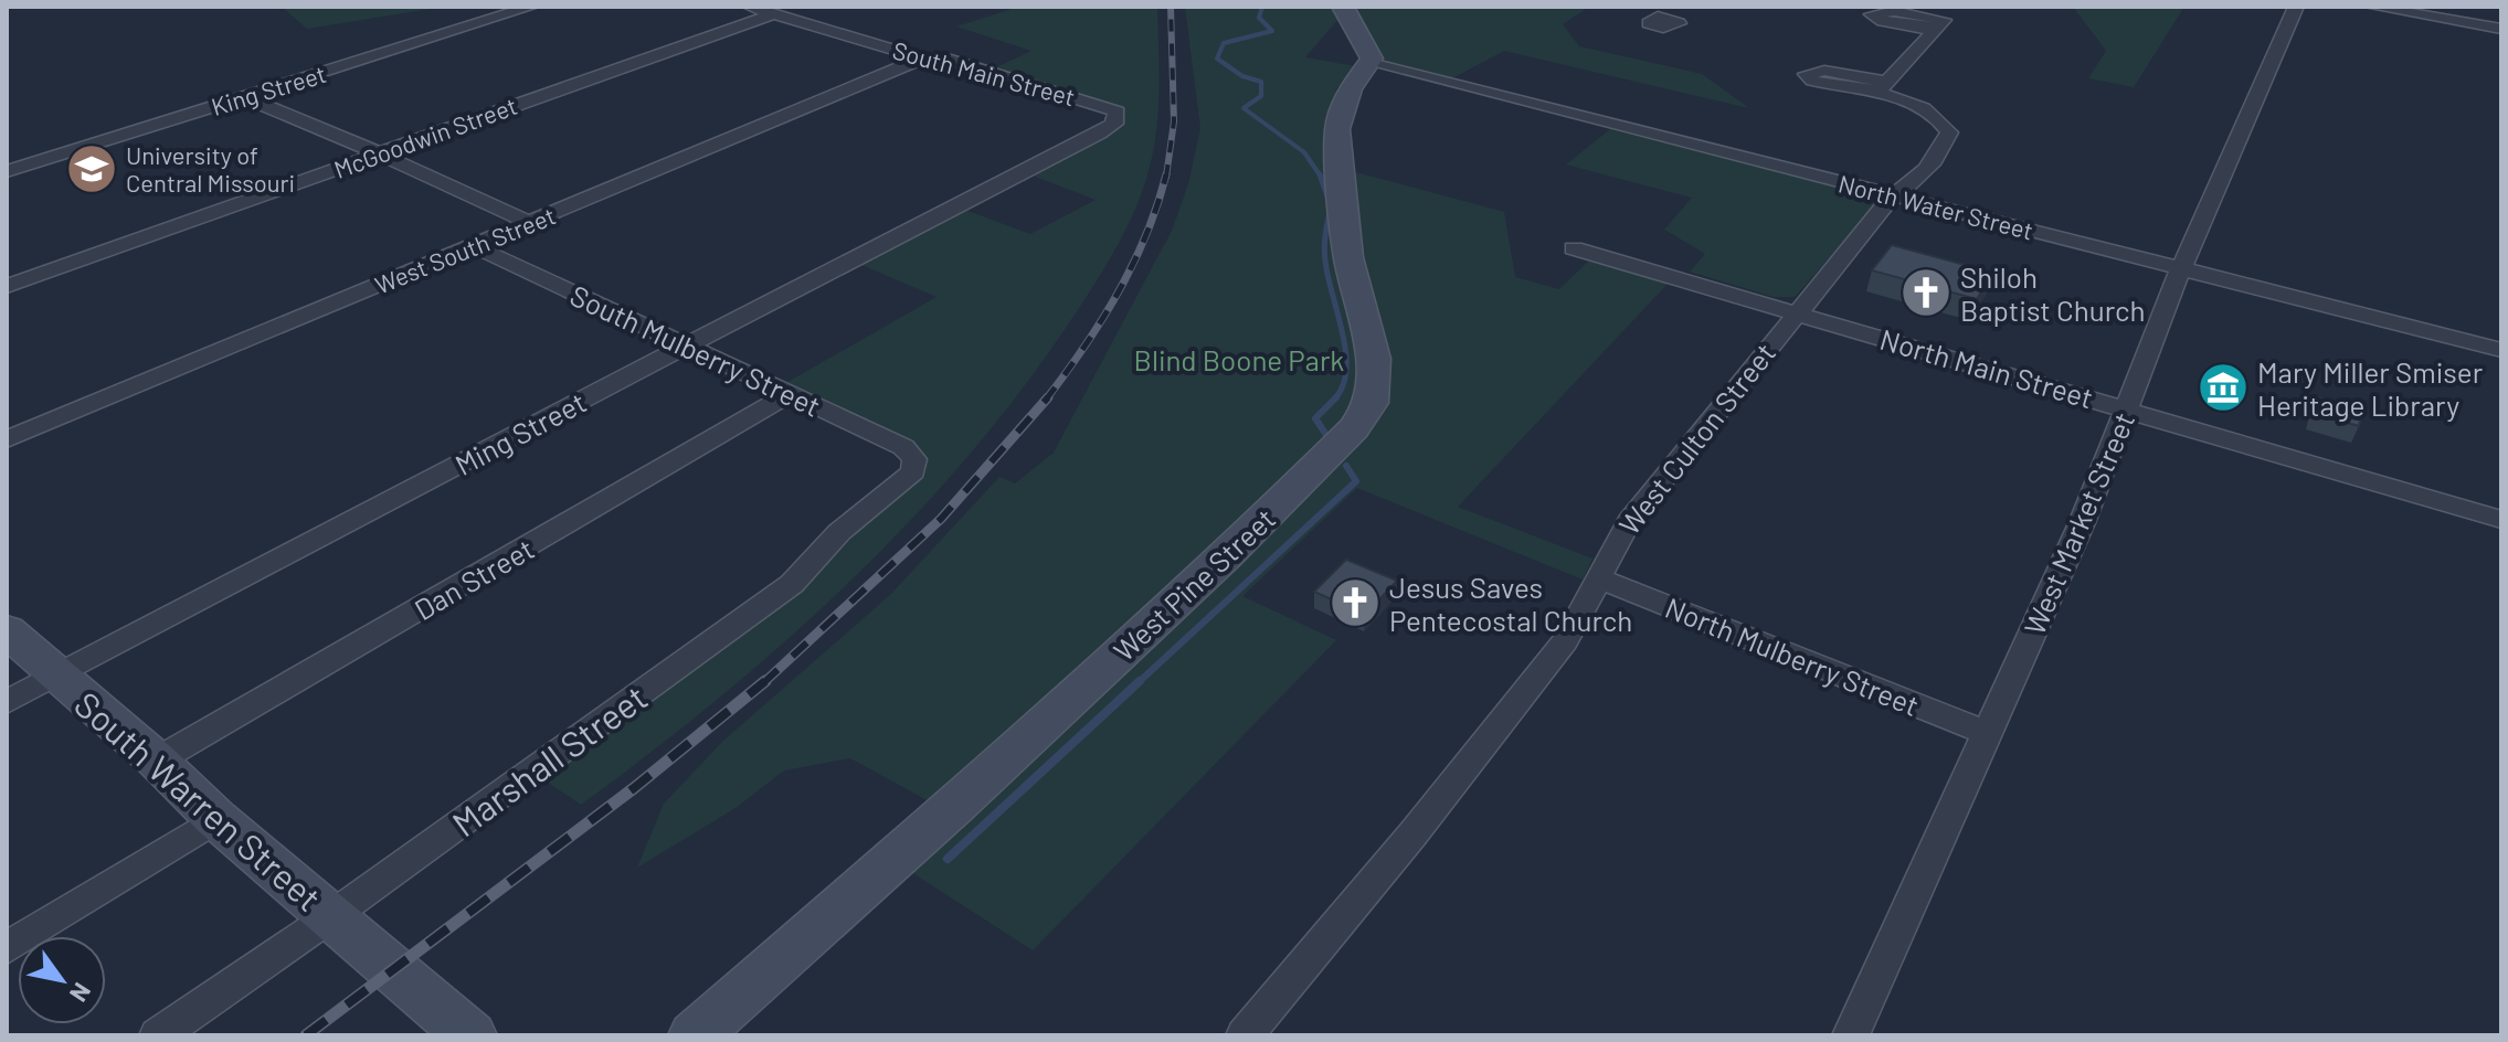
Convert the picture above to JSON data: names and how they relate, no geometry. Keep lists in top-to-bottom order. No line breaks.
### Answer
{"streets":{"street":["South Main Street","King Street","McGoodwin Street","North Water Street","West South Street","South Mulberry Street","North Main Street","Ming Street","West Culton Street","West Market Street","Dan Street","West Pine Street","North Mulberry Street","Marshall Street","South Warren Street"]},"crossings":[["South Main Street","McGoodwin Street"],["South Main Street","West South Street"],["South Main Street","Ming Street"],["North Water Street","West Culton Street"],["North Water Street","West Market Street"],["North Water Street","West Pine Street"],["West South Street","South Mulberry Street"],["South Mulberry Street","Ming Street"],["South Mulberry Street","Dan Street"],["South Mulberry Street","Marshall Street"],["North Main Street","West Culton Street"],["North Main Street","West Market Street"],["Ming Street","South Warren Street"],["West Culton Street","North Mulberry Street"],["West Market Street","North Mulberry Street"],["Dan Street","South Warren Street"],["Marshall Street","South Warren Street"]],"parks":["Blind Boone Park"],"places":{"school or university":["University of Central Missouri"],"church":["Shiloh Baptist Church","Jesus Saves Pentecostal Church"],"museum":["Mary Miller Smiser Heritage Library"]},"north":"bottom right"}
